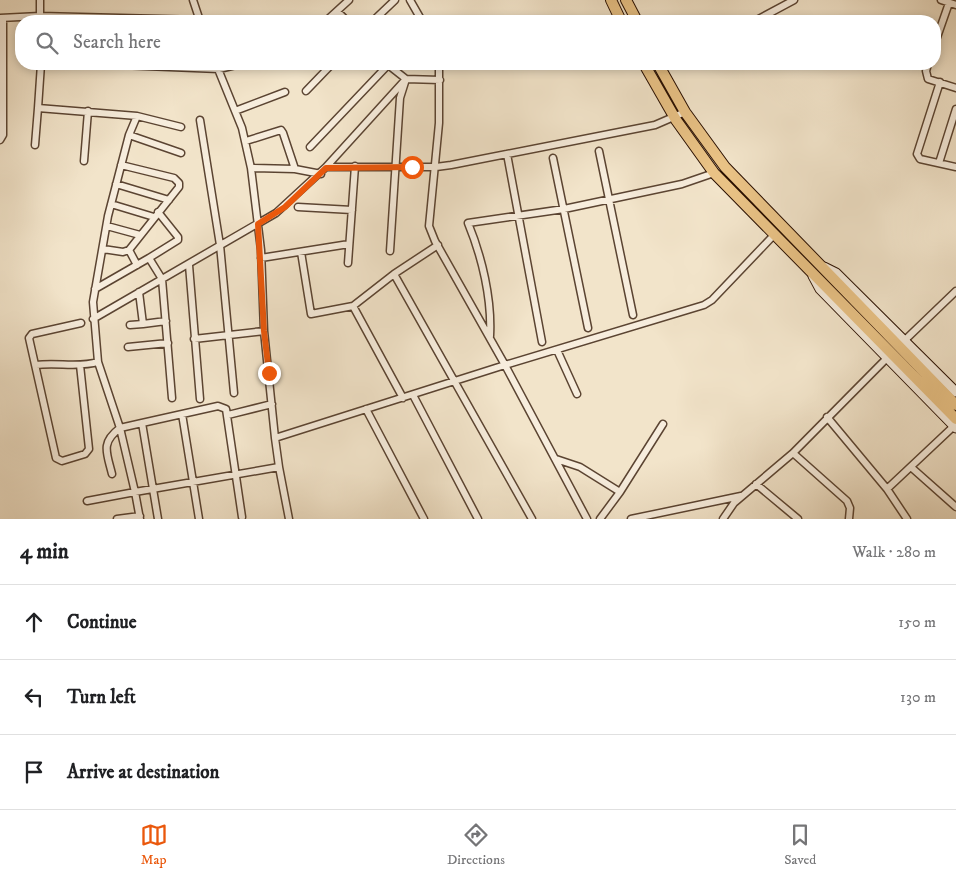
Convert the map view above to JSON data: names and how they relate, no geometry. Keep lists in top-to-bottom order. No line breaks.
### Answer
{"page":{"search":"Search here","heading":["4 min","Walk · 280 m"],"list":[["Continue","150 m"],["Turn left","130 m"],"Arrive at destination"],"nav":["Map","Directions","Saved"]}}
